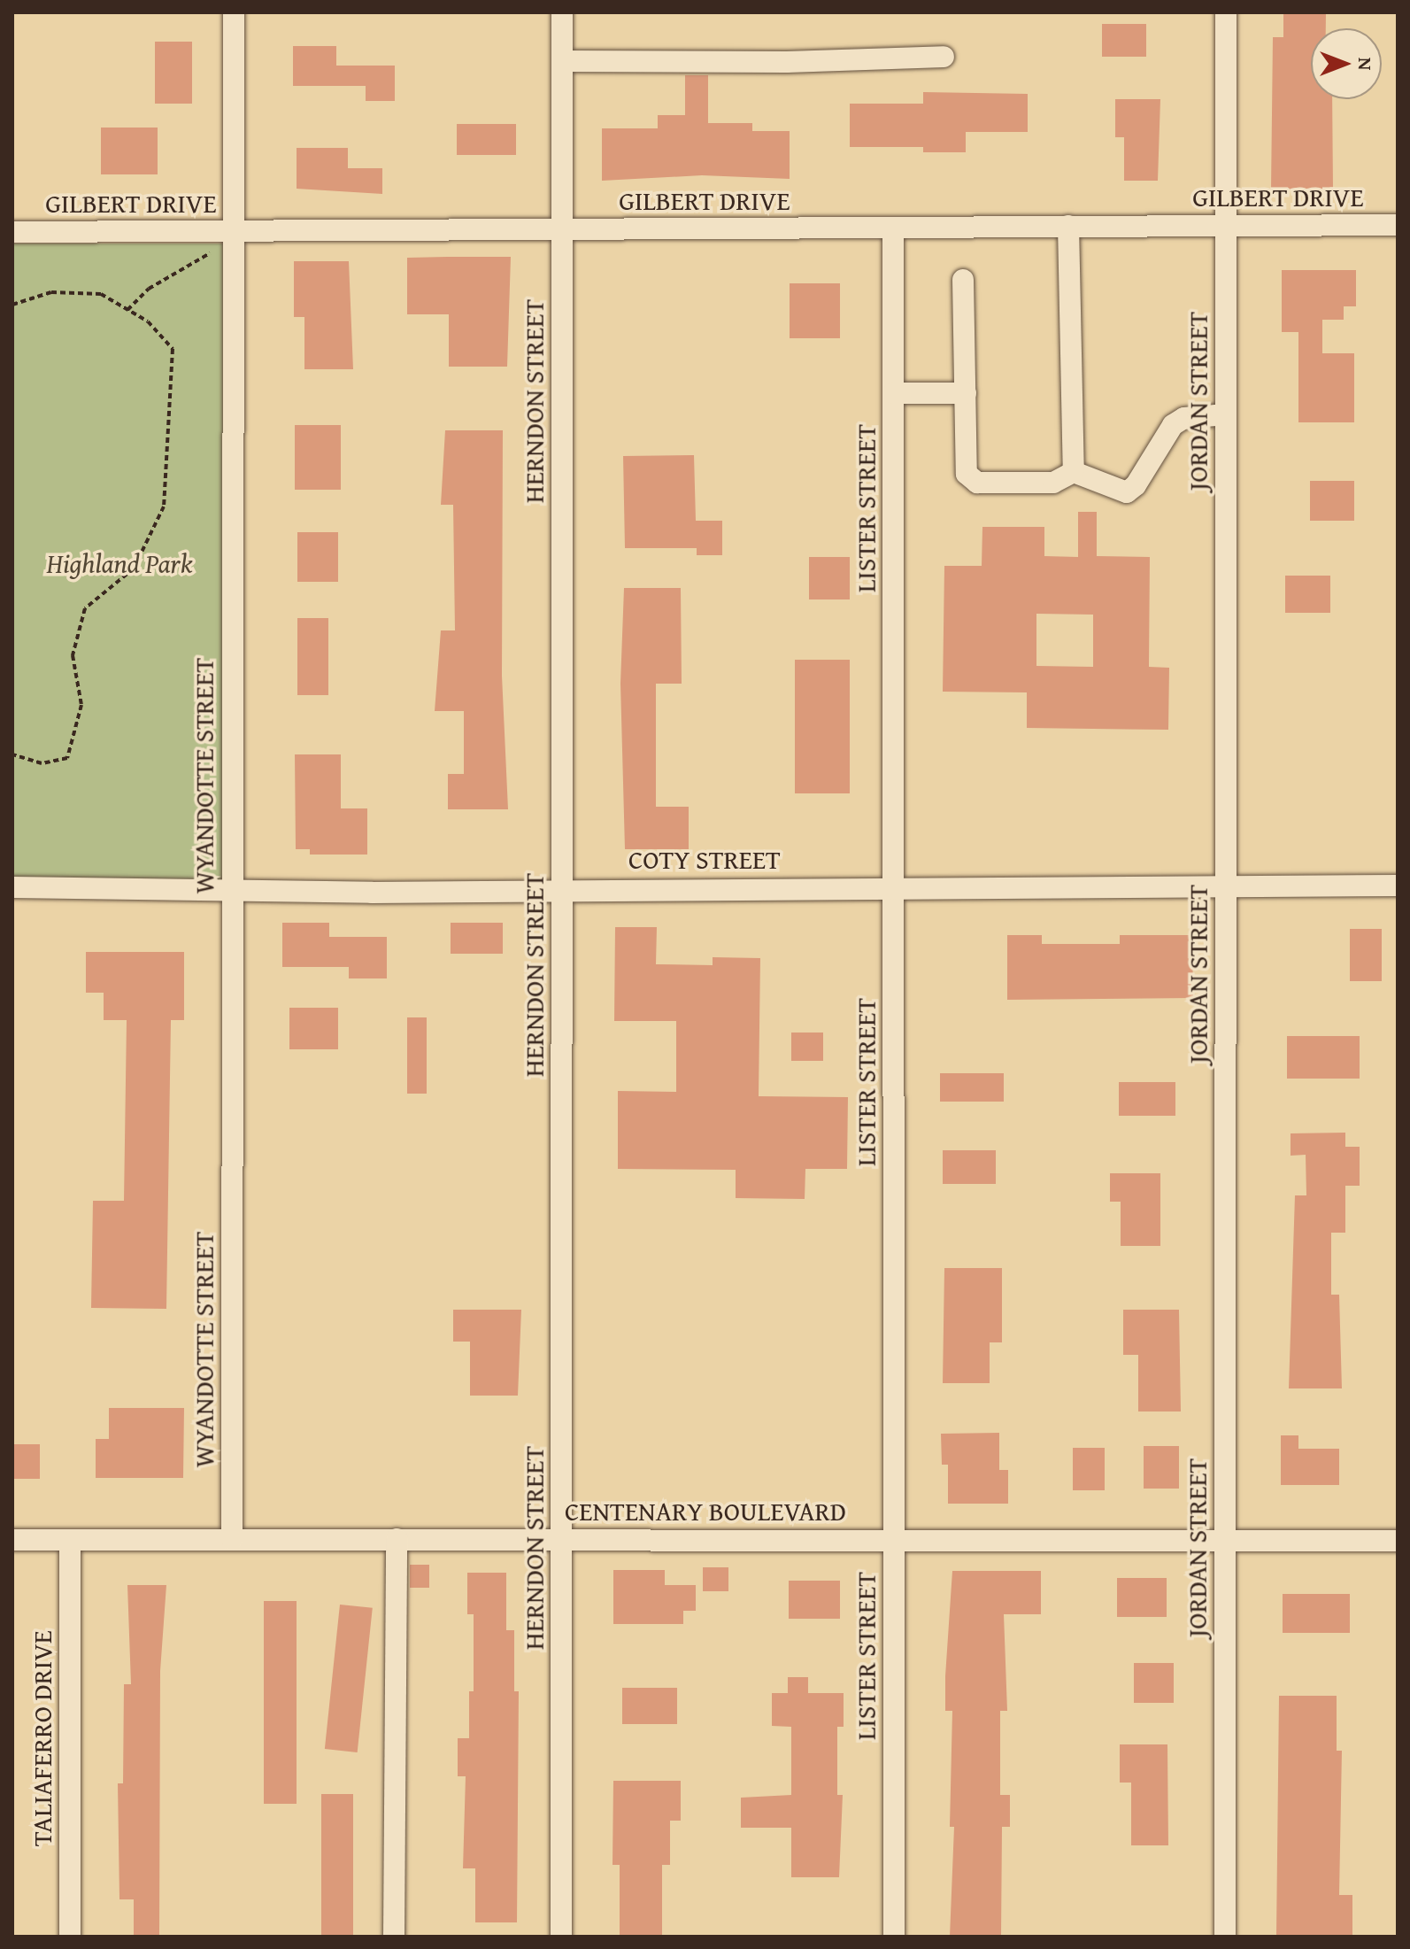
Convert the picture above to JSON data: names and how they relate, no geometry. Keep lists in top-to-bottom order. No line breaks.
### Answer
{"streets":{"street":["GILBERT DRIVE","HERNDON STREET","JORDAN STREET","LISTER STREET","WYANDOTTE STREET","COTY STREET","CENTENARY BOULEVARD","TALIAFERRO DRIVE"]},"crossings":[["GILBERT DRIVE","HERNDON STREET"],["GILBERT DRIVE","JORDAN STREET"],["GILBERT DRIVE","LISTER STREET"],["GILBERT DRIVE","WYANDOTTE STREET"],["HERNDON STREET","COTY STREET"],["HERNDON STREET","CENTENARY BOULEVARD"],["JORDAN STREET","COTY STREET"],["JORDAN STREET","CENTENARY BOULEVARD"],["LISTER STREET","COTY STREET"],["LISTER STREET","CENTENARY BOULEVARD"],["WYANDOTTE STREET","COTY STREET"],["WYANDOTTE STREET","CENTENARY BOULEVARD"],["CENTENARY BOULEVARD","TALIAFERRO DRIVE"]],"parks":["Highland Park"],"north":"right"}
